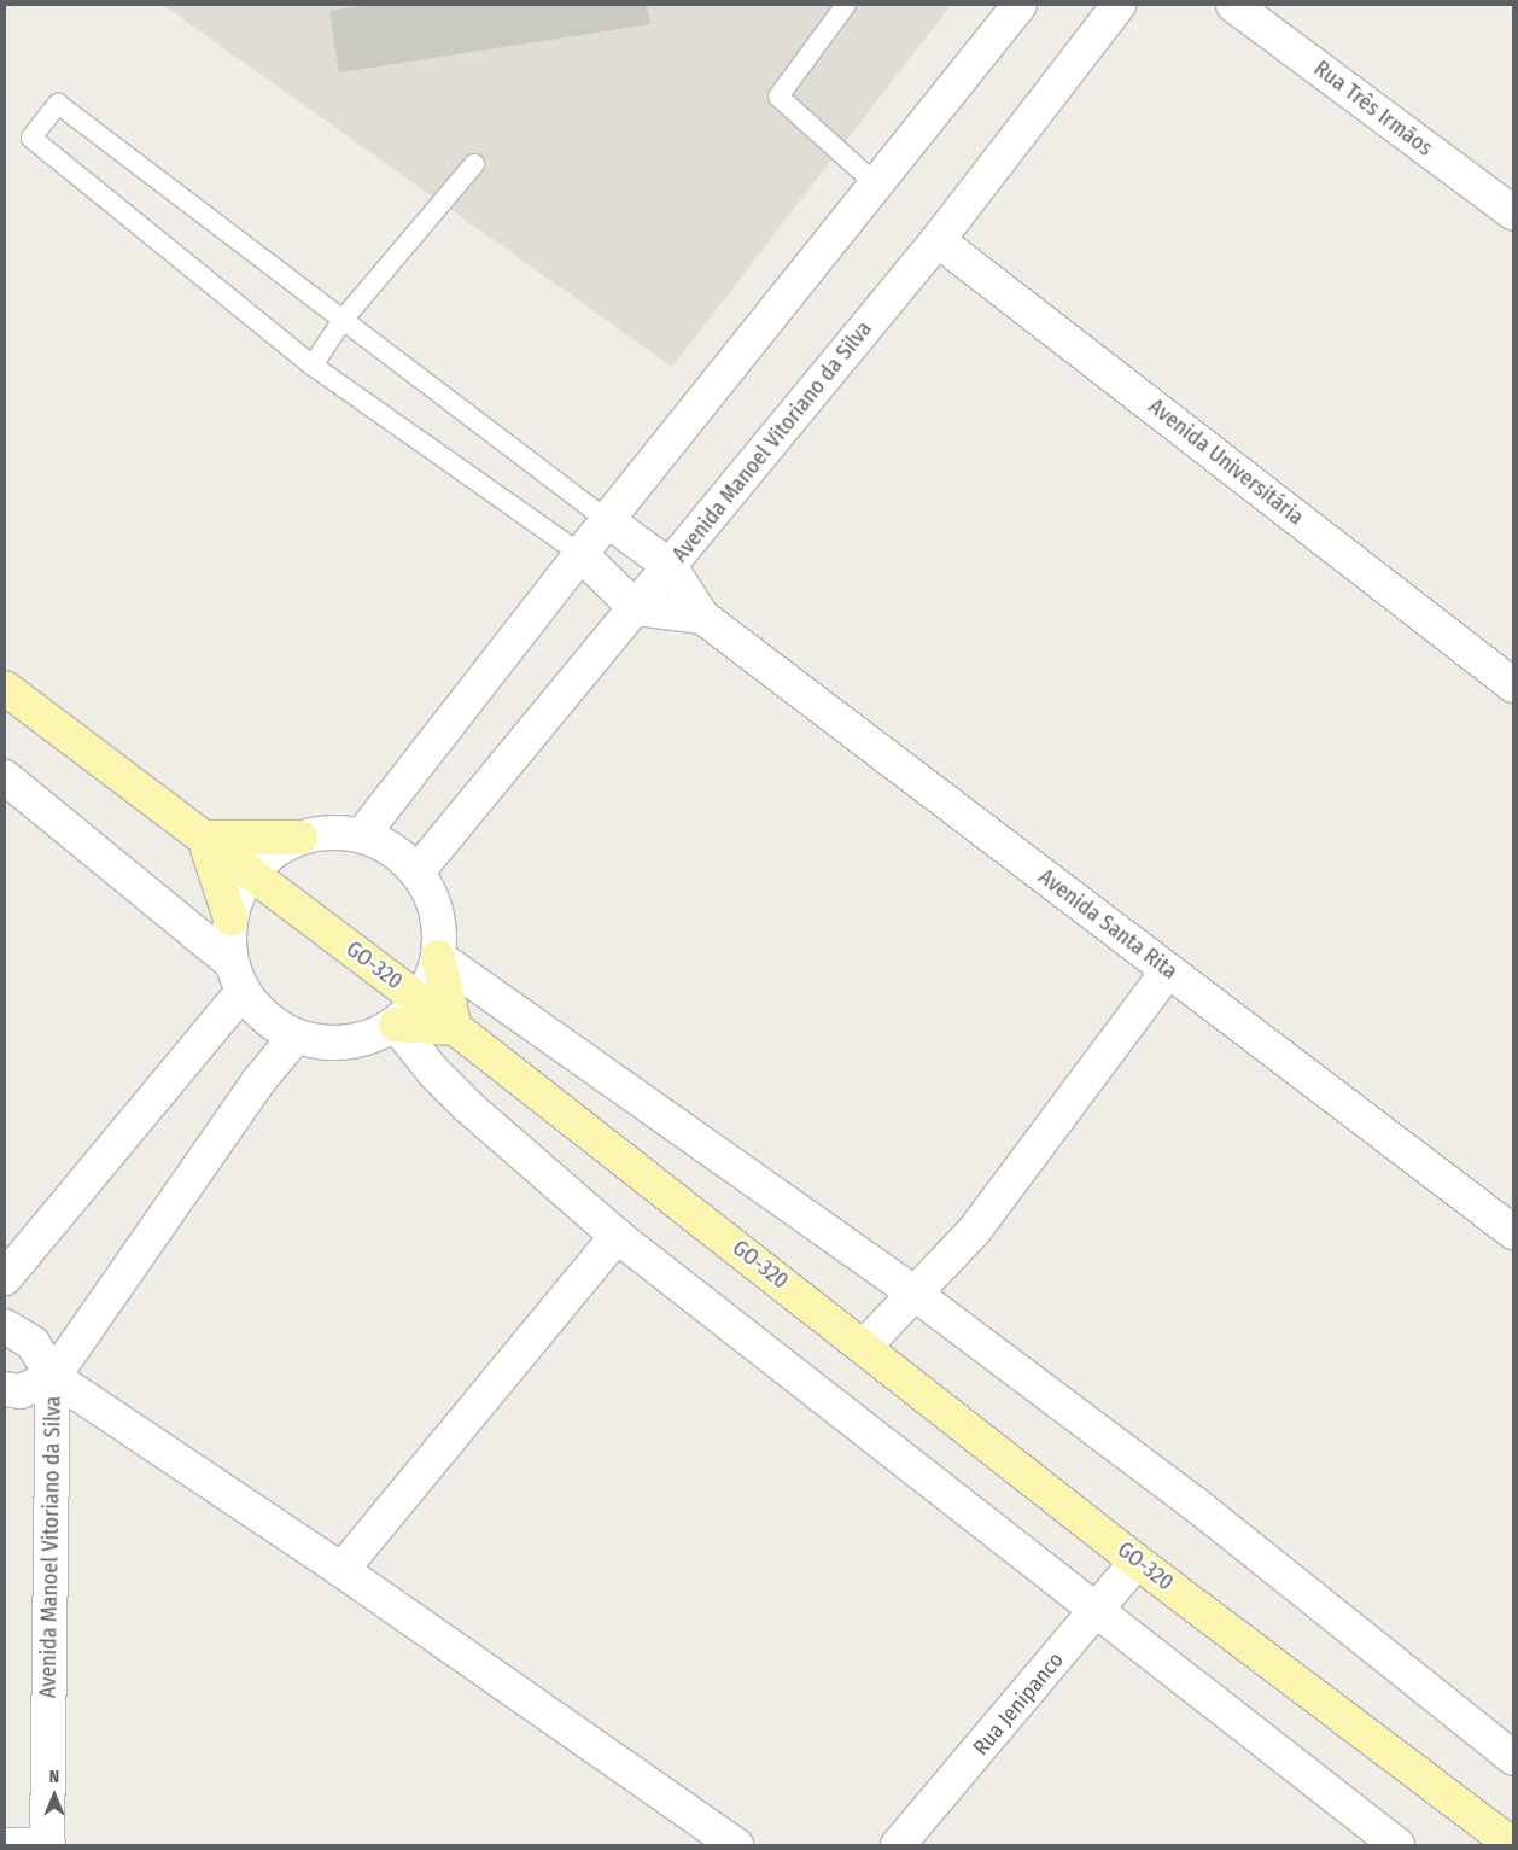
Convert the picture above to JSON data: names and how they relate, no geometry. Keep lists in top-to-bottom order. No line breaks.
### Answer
{"streets":{"main road":["GO-320"],"street":["Rua Três Irmãos","Avenida Manoel Vitoriano da Silva","Avenida Universitária","Avenida Santa Rita","Rua Jenipanco"]},"crossings":[["Avenida Manoel Vitoriano da Silva","Avenida Universitária"],["Avenida Manoel Vitoriano da Silva","Avenida Santa Rita"],["GO-320","Rua Jenipanco"]],"north":"top"}
